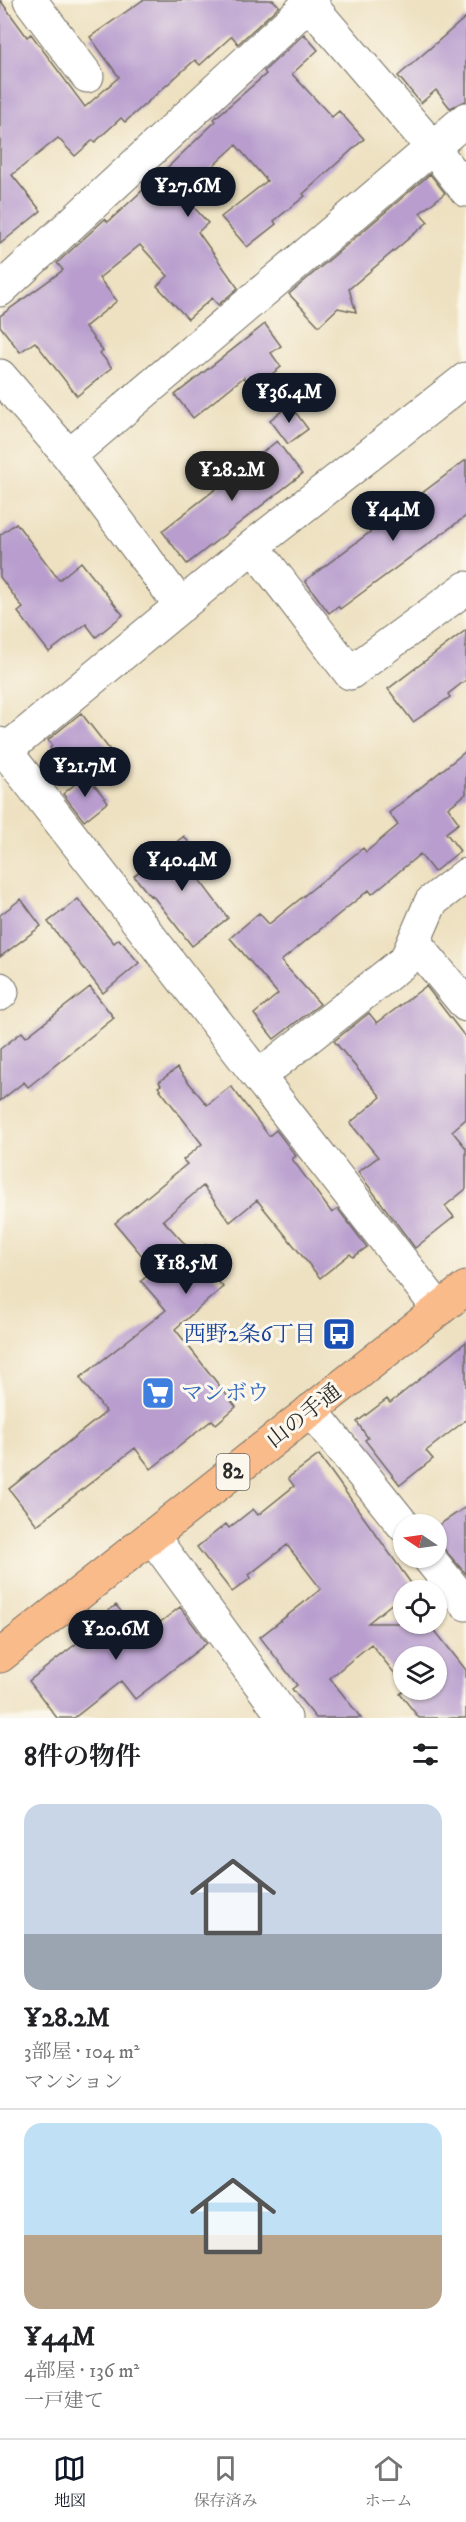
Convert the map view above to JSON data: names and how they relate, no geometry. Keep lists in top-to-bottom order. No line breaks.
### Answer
{"streets":{"main road":["山の手通","82"]},"places":{"bus stop":["西野2条6丁目"],"supermarket":["マンボウ"]},"north":"left","page":{"price":["¥27.6M","¥36.4M","¥28.2M","¥44M","¥21.7M","¥40.4M","¥18.5M","¥20.6M"],"heading":"8件の物件","list":[{"name":"¥28.2M","note":"3部屋 · 104 m² · マンション"},{"name":"¥44M","note":"4部屋 · 136 m² · 一戸建て"}],"tabs":["地図","保存済み","ホーム"]}}
